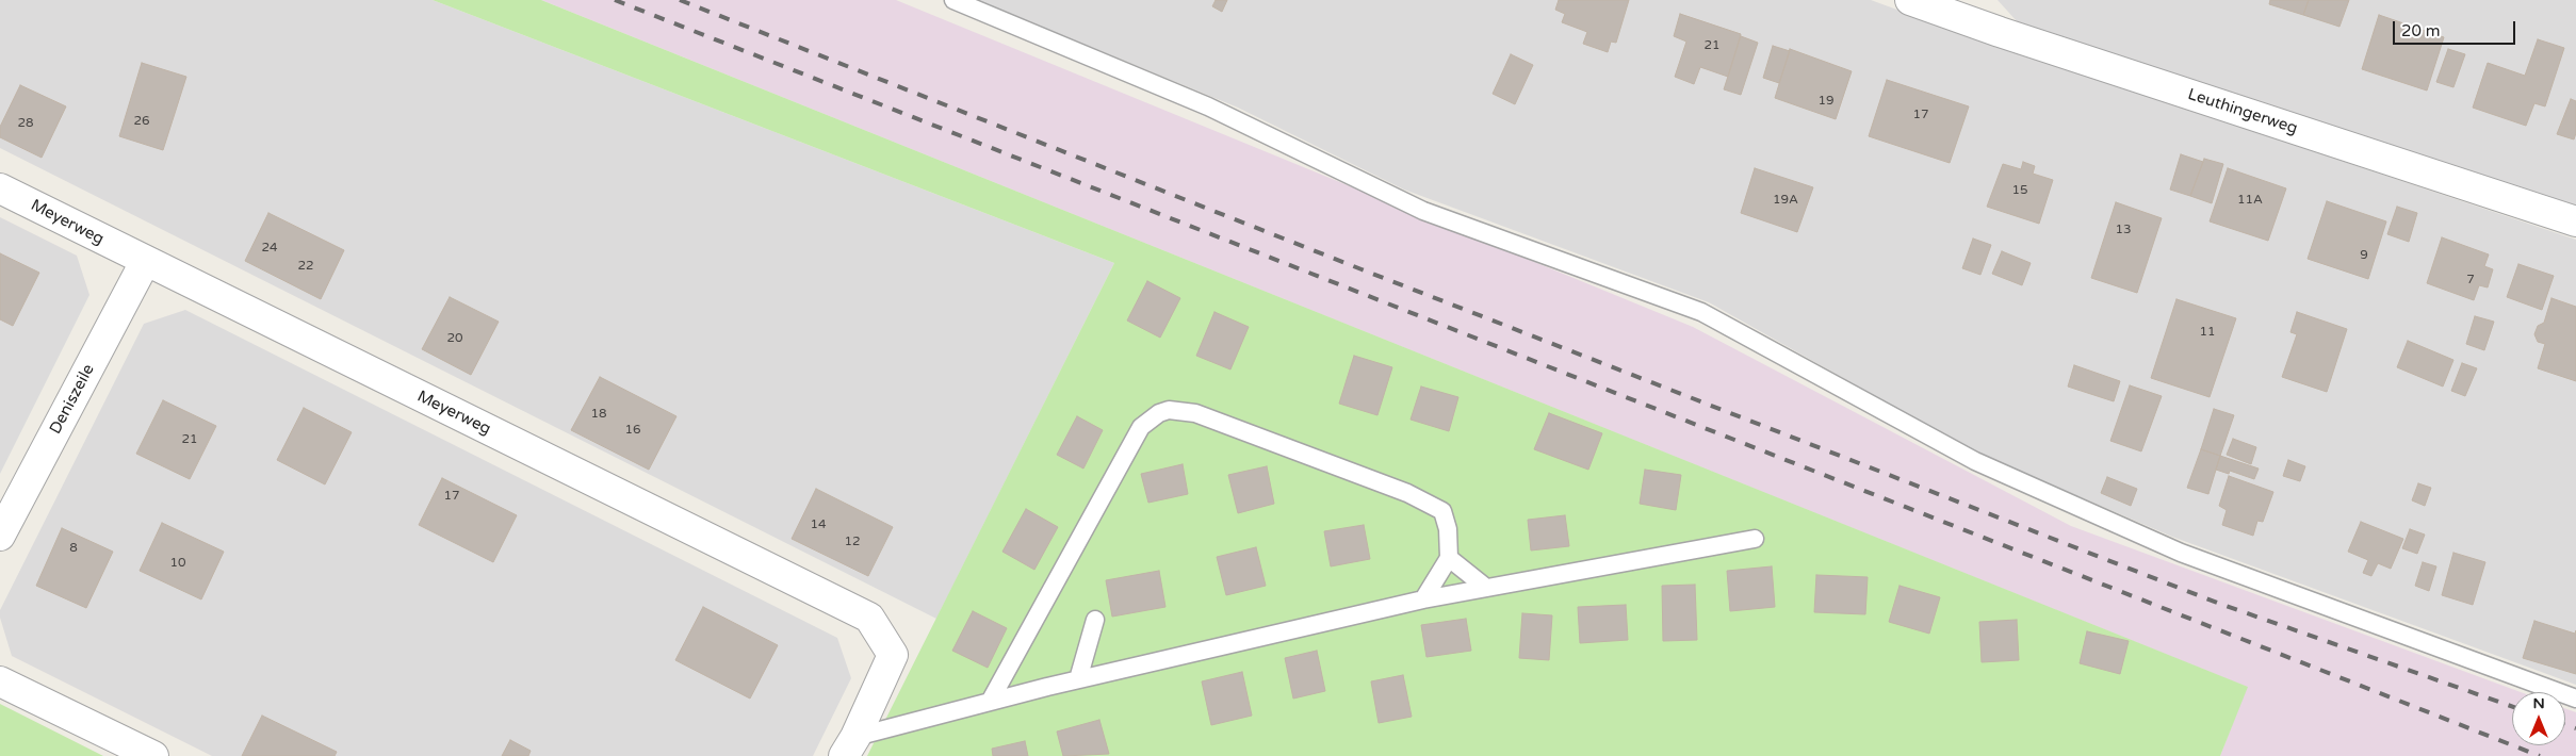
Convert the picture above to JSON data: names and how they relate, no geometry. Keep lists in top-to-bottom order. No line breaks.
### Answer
{"streets":{"street":["Leuthingerweg","Meyerweg","Deniszeile"]},"crossings":[["Meyerweg","Deniszeile"]],"house_numbers":["21","19","17","26","28","15","19A","11A","13","24","9","22","7","11","20","18","16","21","17","14","12","8","10"],"scale_bar":"20 m","north":"top"}
